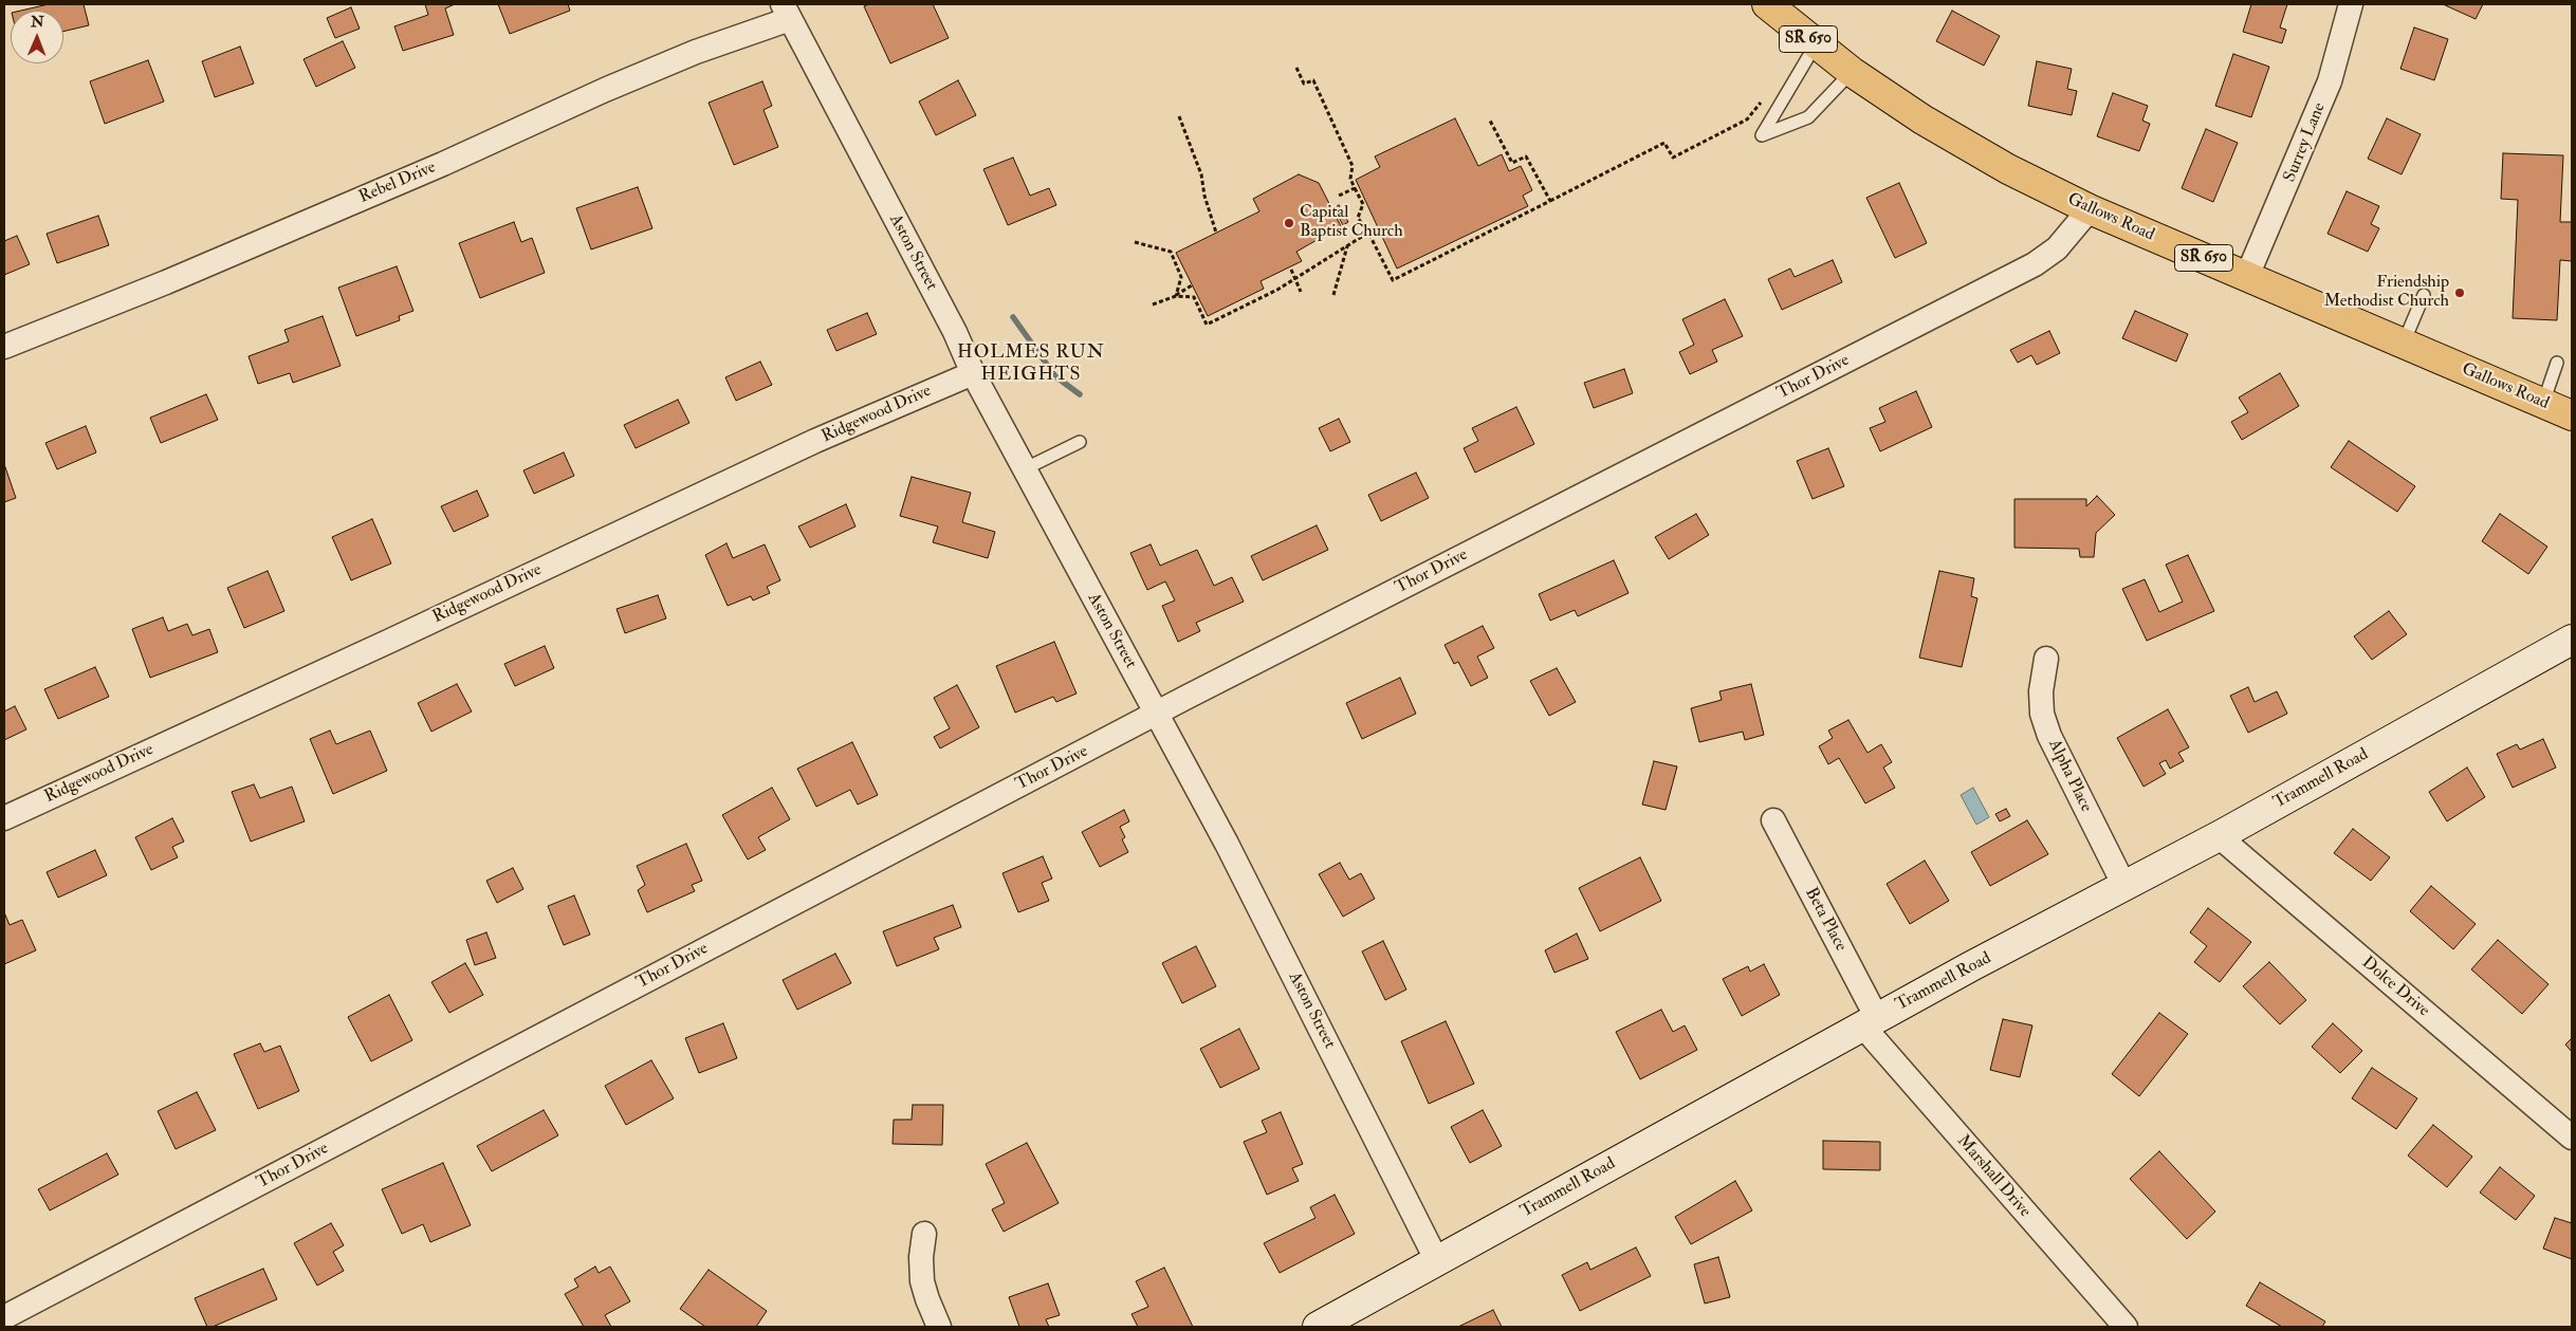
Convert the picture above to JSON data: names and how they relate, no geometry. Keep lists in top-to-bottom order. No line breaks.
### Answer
{"streets":{"main road":["SR 650","Gallows Road"],"street":["Surrey Lane","Rebel Drive","Aston Street","Thor Drive","Ridgewood Drive","Alpha Place","Trammell Road","Beta Place","Dolce Drive","Marshall Drive"]},"crossings":[["Surrey Lane","Gallows Road"],["Rebel Drive","Aston Street"],["Gallows Road","Thor Drive"],["Aston Street","Thor Drive"],["Aston Street","Ridgewood Drive"],["Aston Street","Trammell Road"],["Alpha Place","Trammell Road"],["Trammell Road","Beta Place"],["Trammell Road","Dolce Drive"],["Trammell Road","Marshall Drive"],["Beta Place","Marshall Drive"]],"districts":["HOLMES RUN HEIGHTS"],"places":["Capital Baptist Church","Friendship Methodist Church"],"north":"top"}
